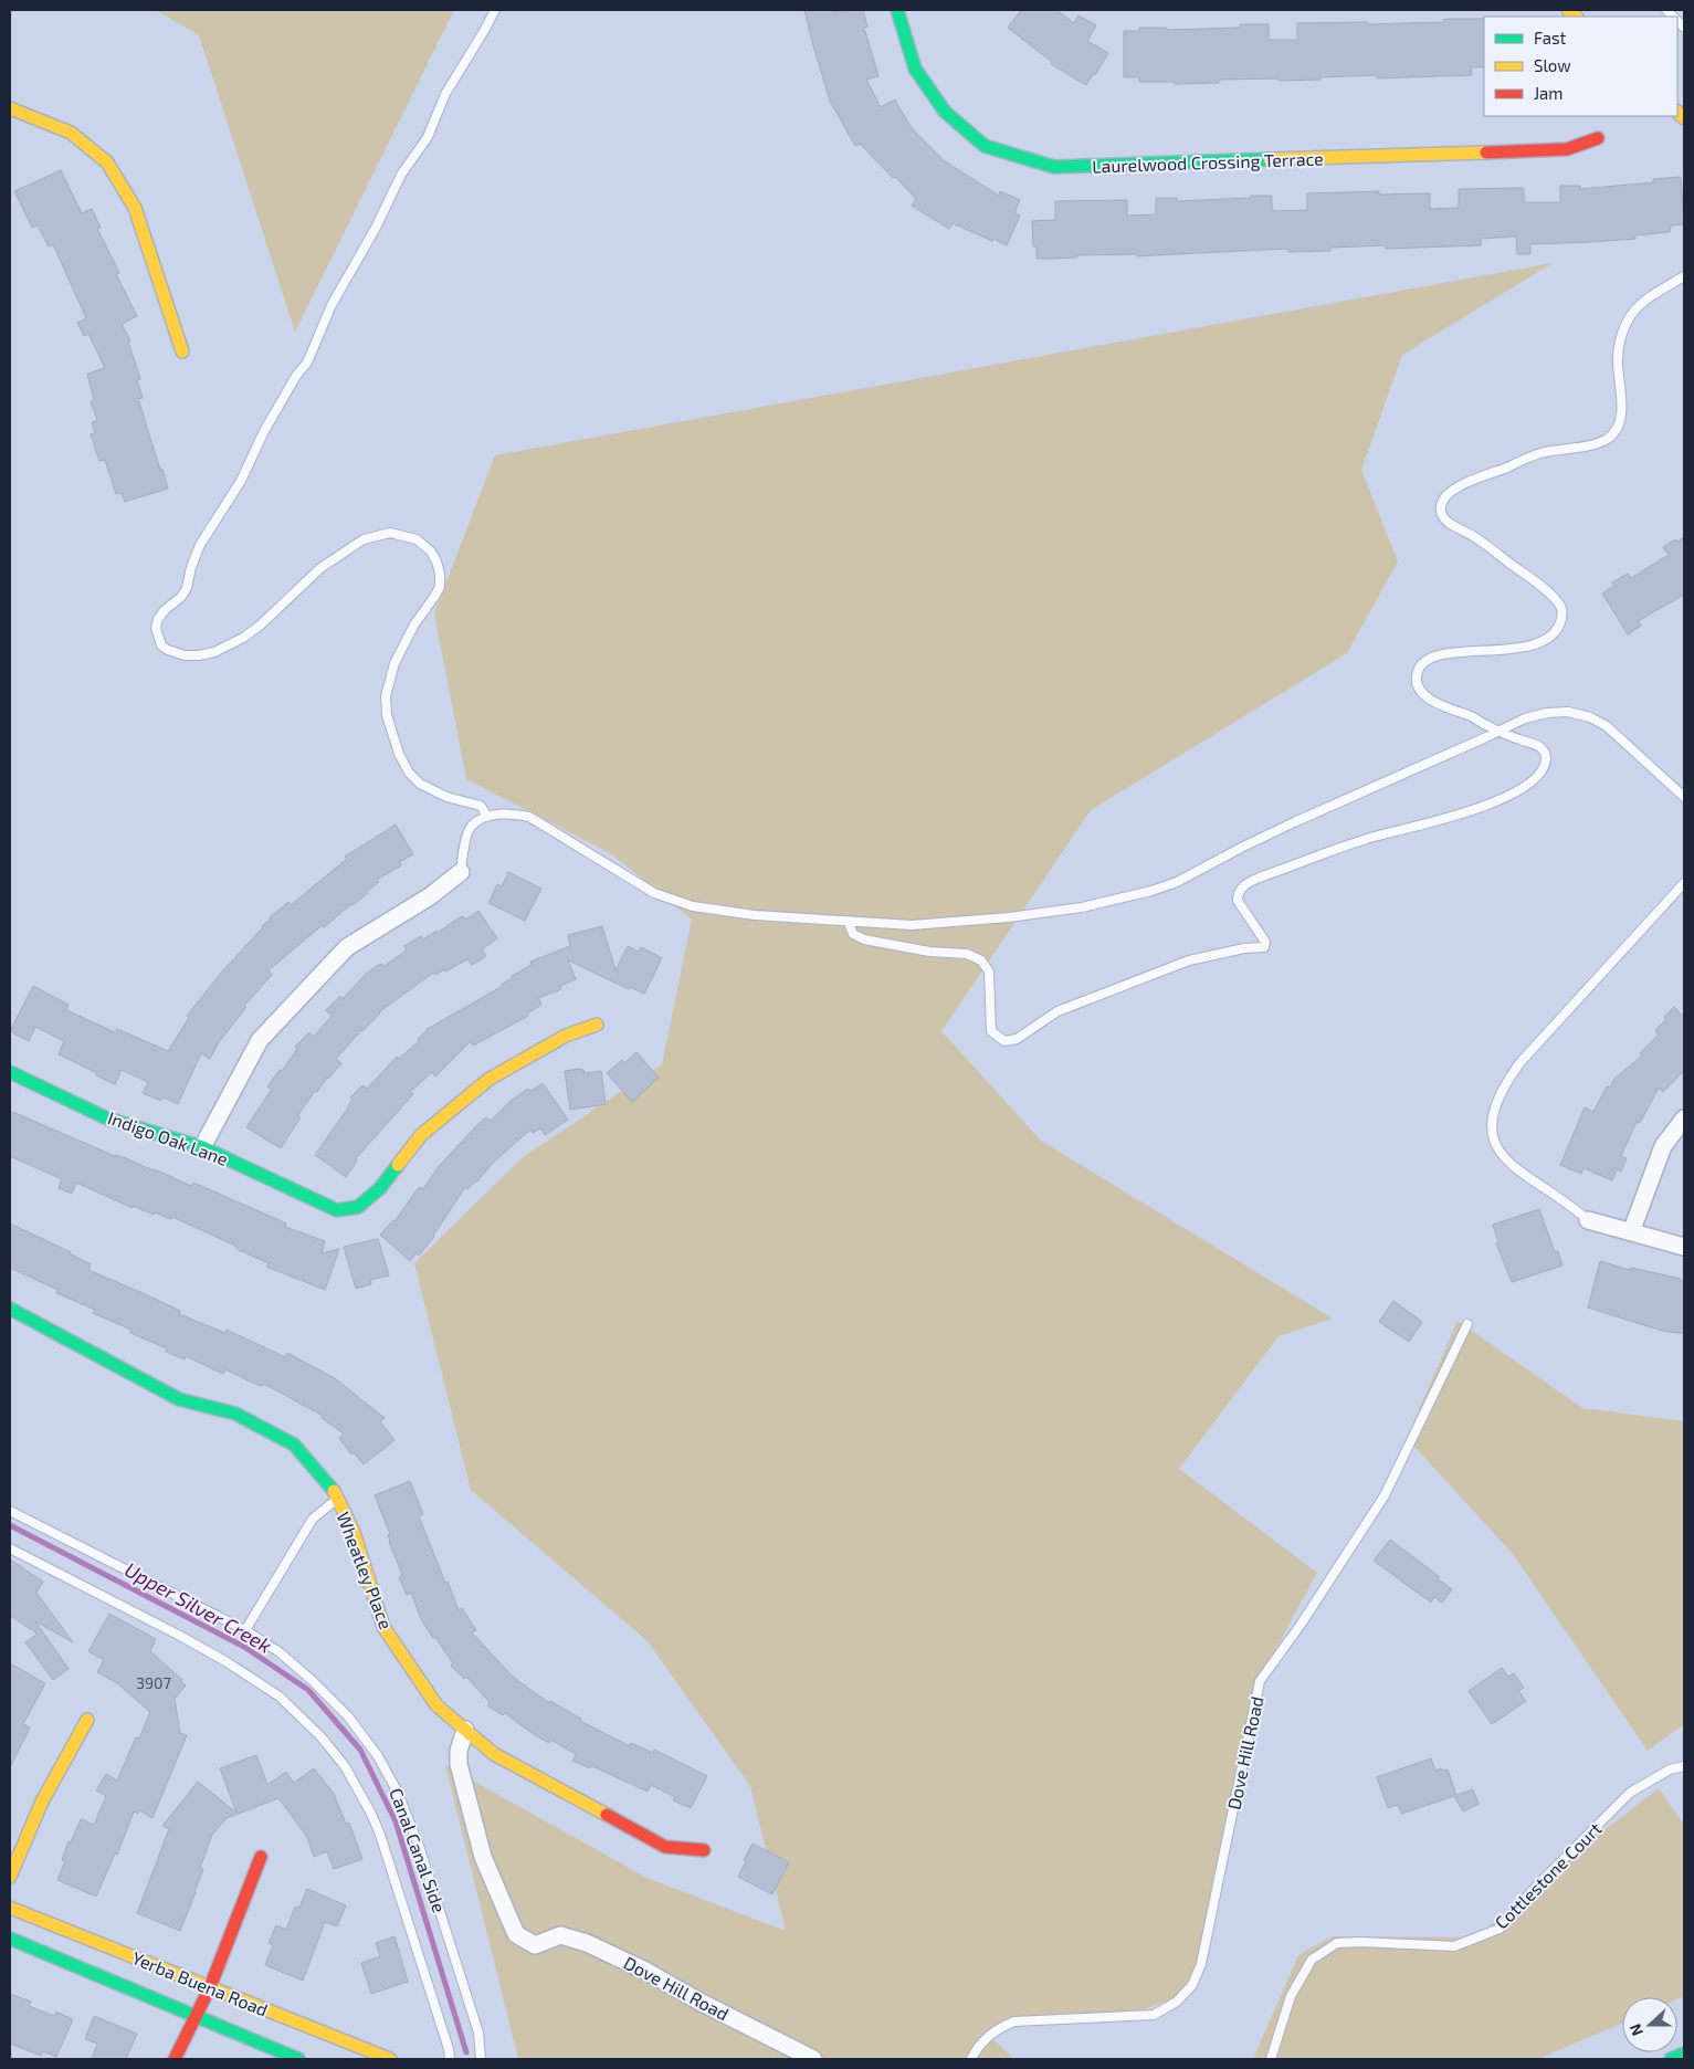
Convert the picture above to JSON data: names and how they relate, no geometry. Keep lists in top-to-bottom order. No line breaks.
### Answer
{"streets":{"main road":["Laurelwood Crossing Terrace","Indigo Oak Lane","Wheatley Place","Yerba Buena Road"],"street":["Dove Hill Road"],"lane":["Canal Canal Side","Cottlestone Court"]},"crossings":[["Wheatley Place","Dove Hill Road"]],"water":["Upper Silver Creek"],"house_numbers":["3907"],"legend":["Fast","Slow","Jam"],"north":"left"}
